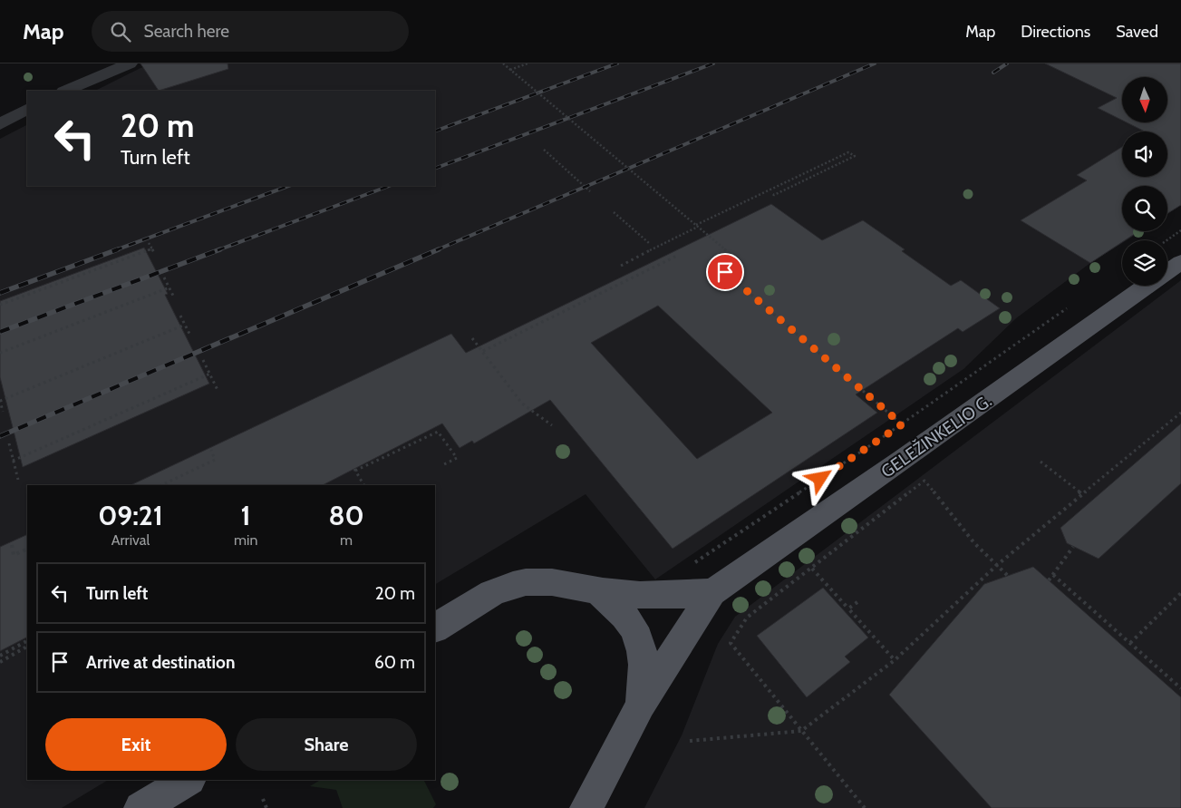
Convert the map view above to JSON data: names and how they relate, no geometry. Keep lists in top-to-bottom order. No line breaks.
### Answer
{"streets":{"main road":["GELEŽINKELIO G."]},"north":"bottom","page":{"header":"Map","search":"Search here","nav":["Map","Directions","Saved"],"turn":["20 m","Turn left"],"eta":["09:21","Arrival","1","min","80","m"],"list":[{"name":"Turn left","value":"20 m"},{"name":"Arrive at destination","value":"60 m"}],"buttons":["Exit","Share"]}}
